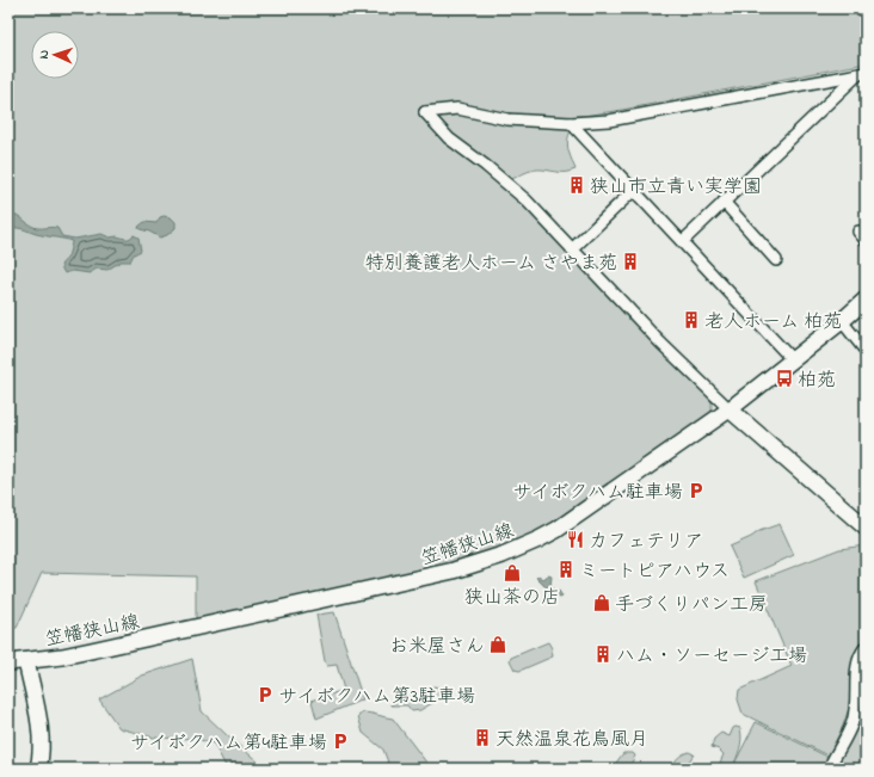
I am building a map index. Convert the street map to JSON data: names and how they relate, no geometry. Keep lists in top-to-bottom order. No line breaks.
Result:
{"streets":{"main road":["笠幡狭山線"]},"places":{"building":["狭山市立青い実学園","特別養護老人ホーム さやま苑","老人ホーム 柏苑","ミートピアハウス","ハム・ソーセージ工場","天然温泉花鳥風月"],"bus stop":["柏苑"],"parking":["サイボクハム駐車場","サイボクハム第3駐車場","サイボクハム第4駐車場"],"restaurant":["カフェテリア"],"shop":["狭山茶の店","手づくりパン工房","お米屋さん"]},"north":"left"}
